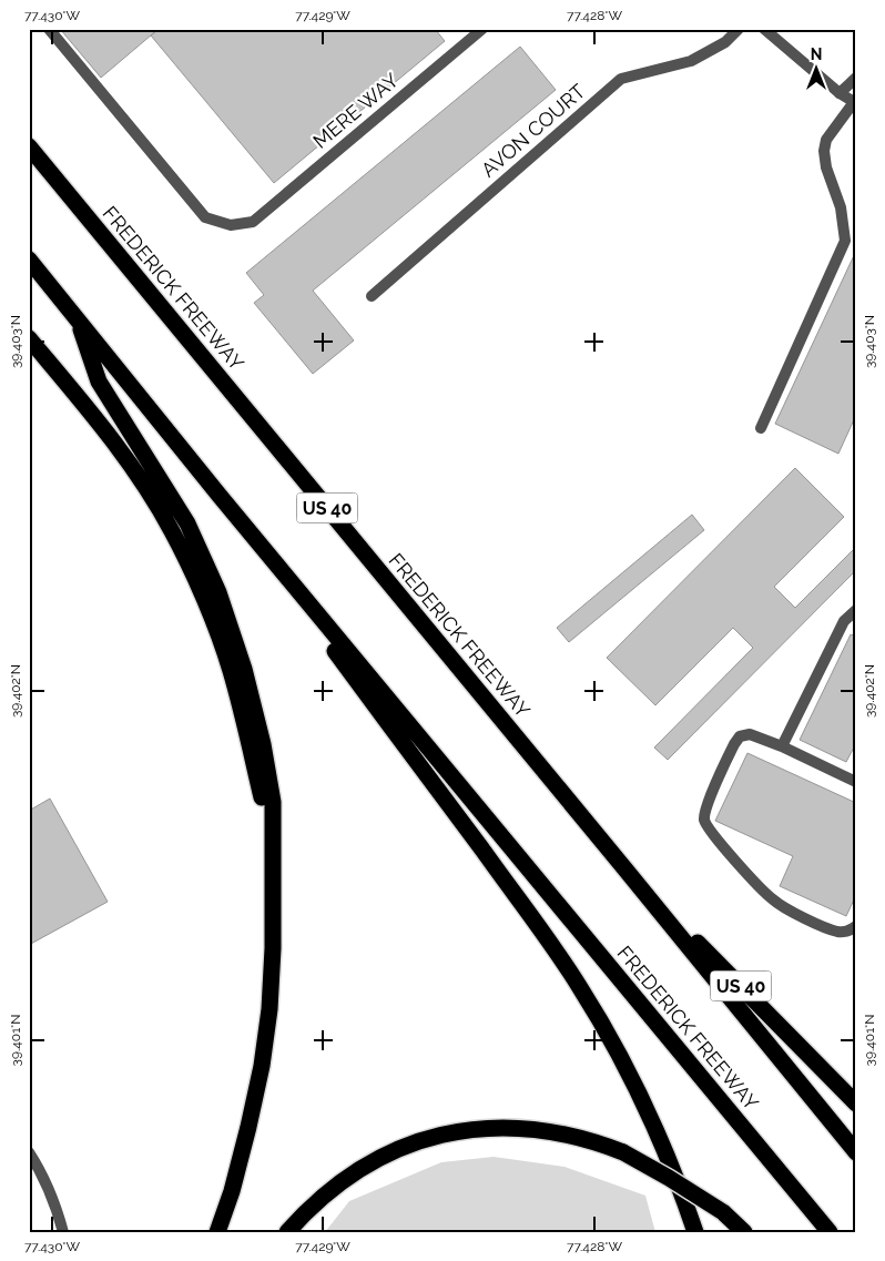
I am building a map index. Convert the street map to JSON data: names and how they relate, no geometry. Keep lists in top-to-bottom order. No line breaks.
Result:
{"streets":{"highway":["FREDERICK FREEWAY","US 40"],"street":["MERE WAY","AVON COURT"]},"crossings":[["FREDERICK FREEWAY","US 40"]],"north":"top","coordinates":["77.430°W","77.429°W","77.428°W","39.403°N","39.402°N","39.401°N"]}
